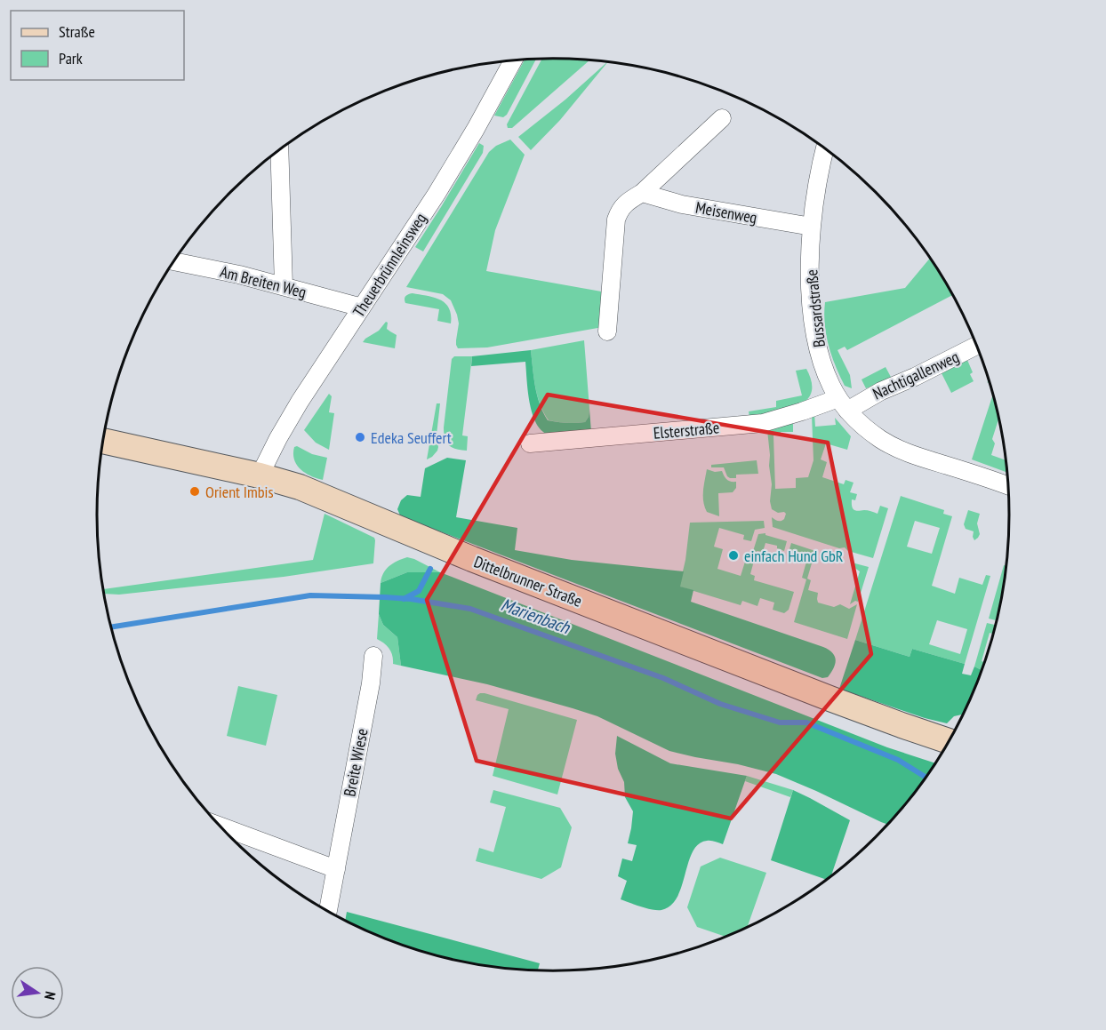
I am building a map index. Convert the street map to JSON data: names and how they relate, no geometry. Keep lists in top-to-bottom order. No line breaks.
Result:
{"streets":{"street":["Meisenweg","Theuerbrünnleinsweg","Am Breiten Weg","Bussardstraße","Nachtigallenweg","Elsterstraße","Dittelbrunner Straße","Breite Wiese"]},"crossings":[["Meisenweg","Bussardstraße"],["Theuerbrünnleinsweg","Am Breiten Weg"],["Theuerbrünnleinsweg","Dittelbrunner Straße"],["Bussardstraße","Nachtigallenweg"],["Bussardstraße","Elsterstraße"],["Nachtigallenweg","Elsterstraße"]],"water":["Marienbach"],"places":["Edeka Seuffert","Orient Imbis","einfach Hund GbR"],"legend":["Straße","Park"],"north":"right"}
